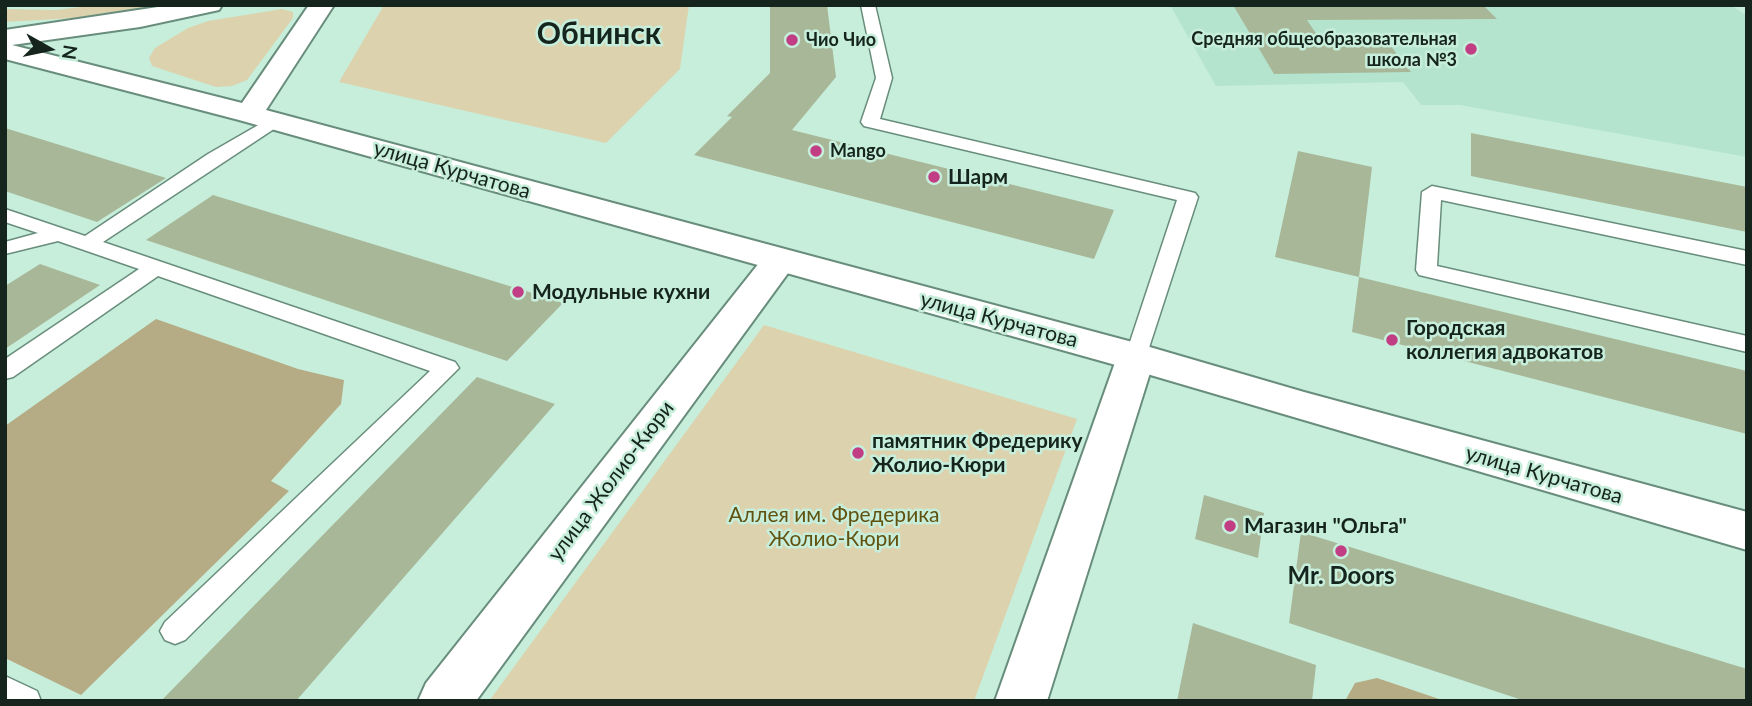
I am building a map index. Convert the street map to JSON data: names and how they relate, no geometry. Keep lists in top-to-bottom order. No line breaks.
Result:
{"streets":{"main road":["улица Курчатова","улица Жолио-Кюри"]},"crossings":[["улица Курчатова","улица Жолио-Кюри"]],"districts":["Обнинск"],"parks":["Аллея им. Фредерика Жолио-Кюри"],"places":["Чио Чио","Средняя общеобразовательная школа №3","Mango","Шарм","Модульные кухни","Городская коллегия адвокатов","памятник Фредерику Жолио-Кюри","Магазин \"Ольга\"","Mr. Doors"],"north":"right"}
